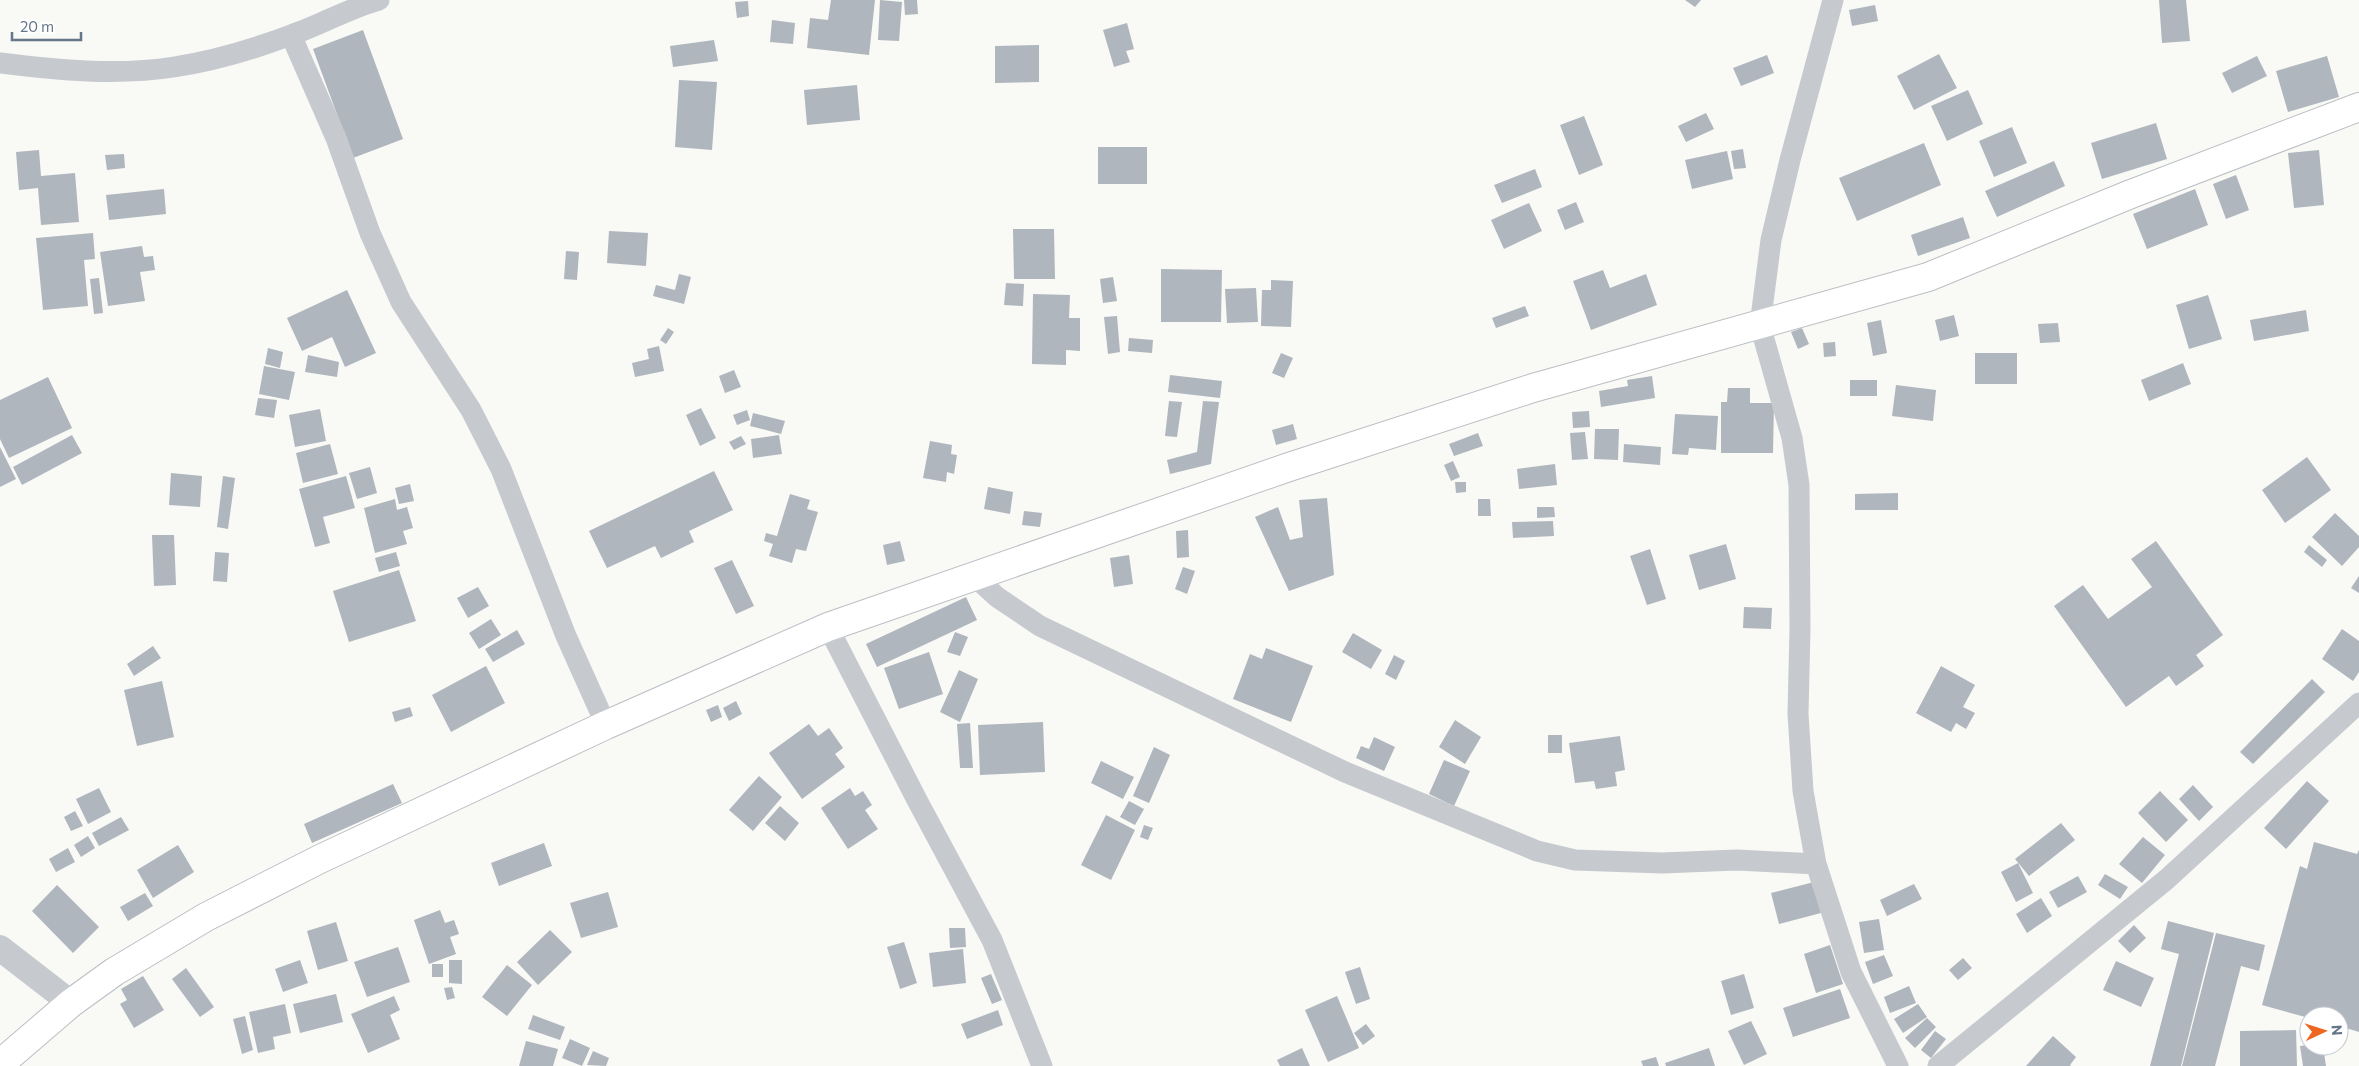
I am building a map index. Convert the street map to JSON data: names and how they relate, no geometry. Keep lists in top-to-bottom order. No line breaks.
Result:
{"scale_bar":"20 m","north":"right"}
